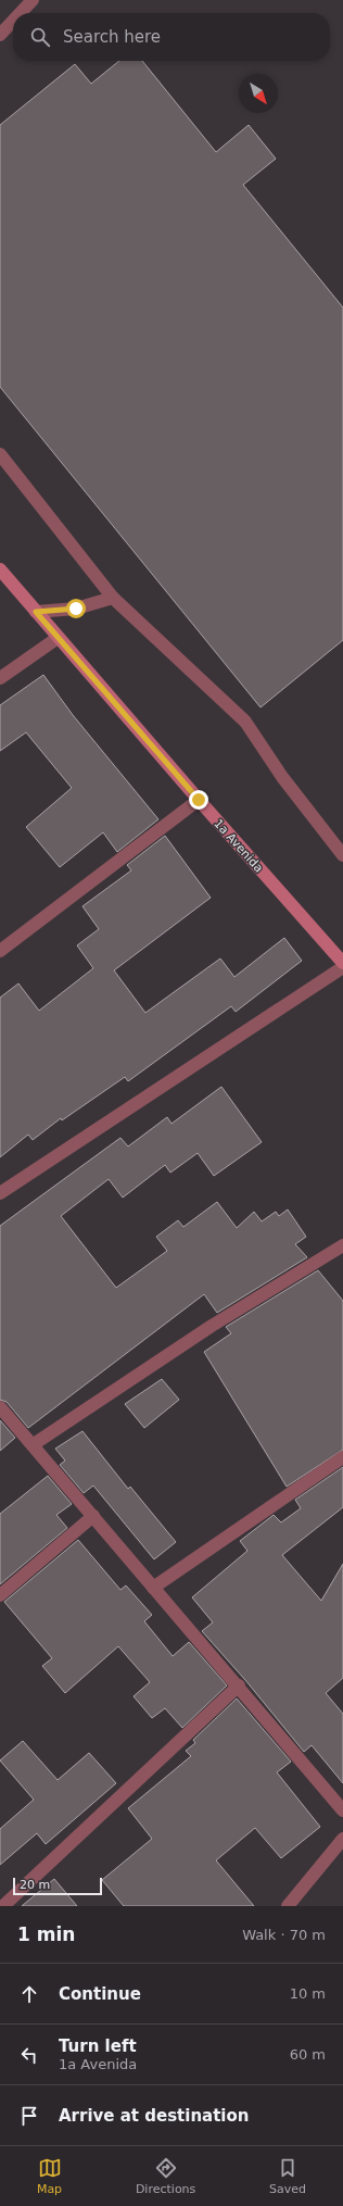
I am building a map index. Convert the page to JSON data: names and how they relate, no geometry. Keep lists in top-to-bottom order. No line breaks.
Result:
{"streets":{"street":["1a Avenida"]},"scale_bar":"20 m","north":"bottom right","page":{"search":"Search here","scale":"20 m","heading":["1 min","Walk · 70 m"],"list":[["Continue","10 m"],["Turn left","1a Avenida","60 m"],"Arrive at destination"],"nav":["Map","Directions","Saved"]}}
